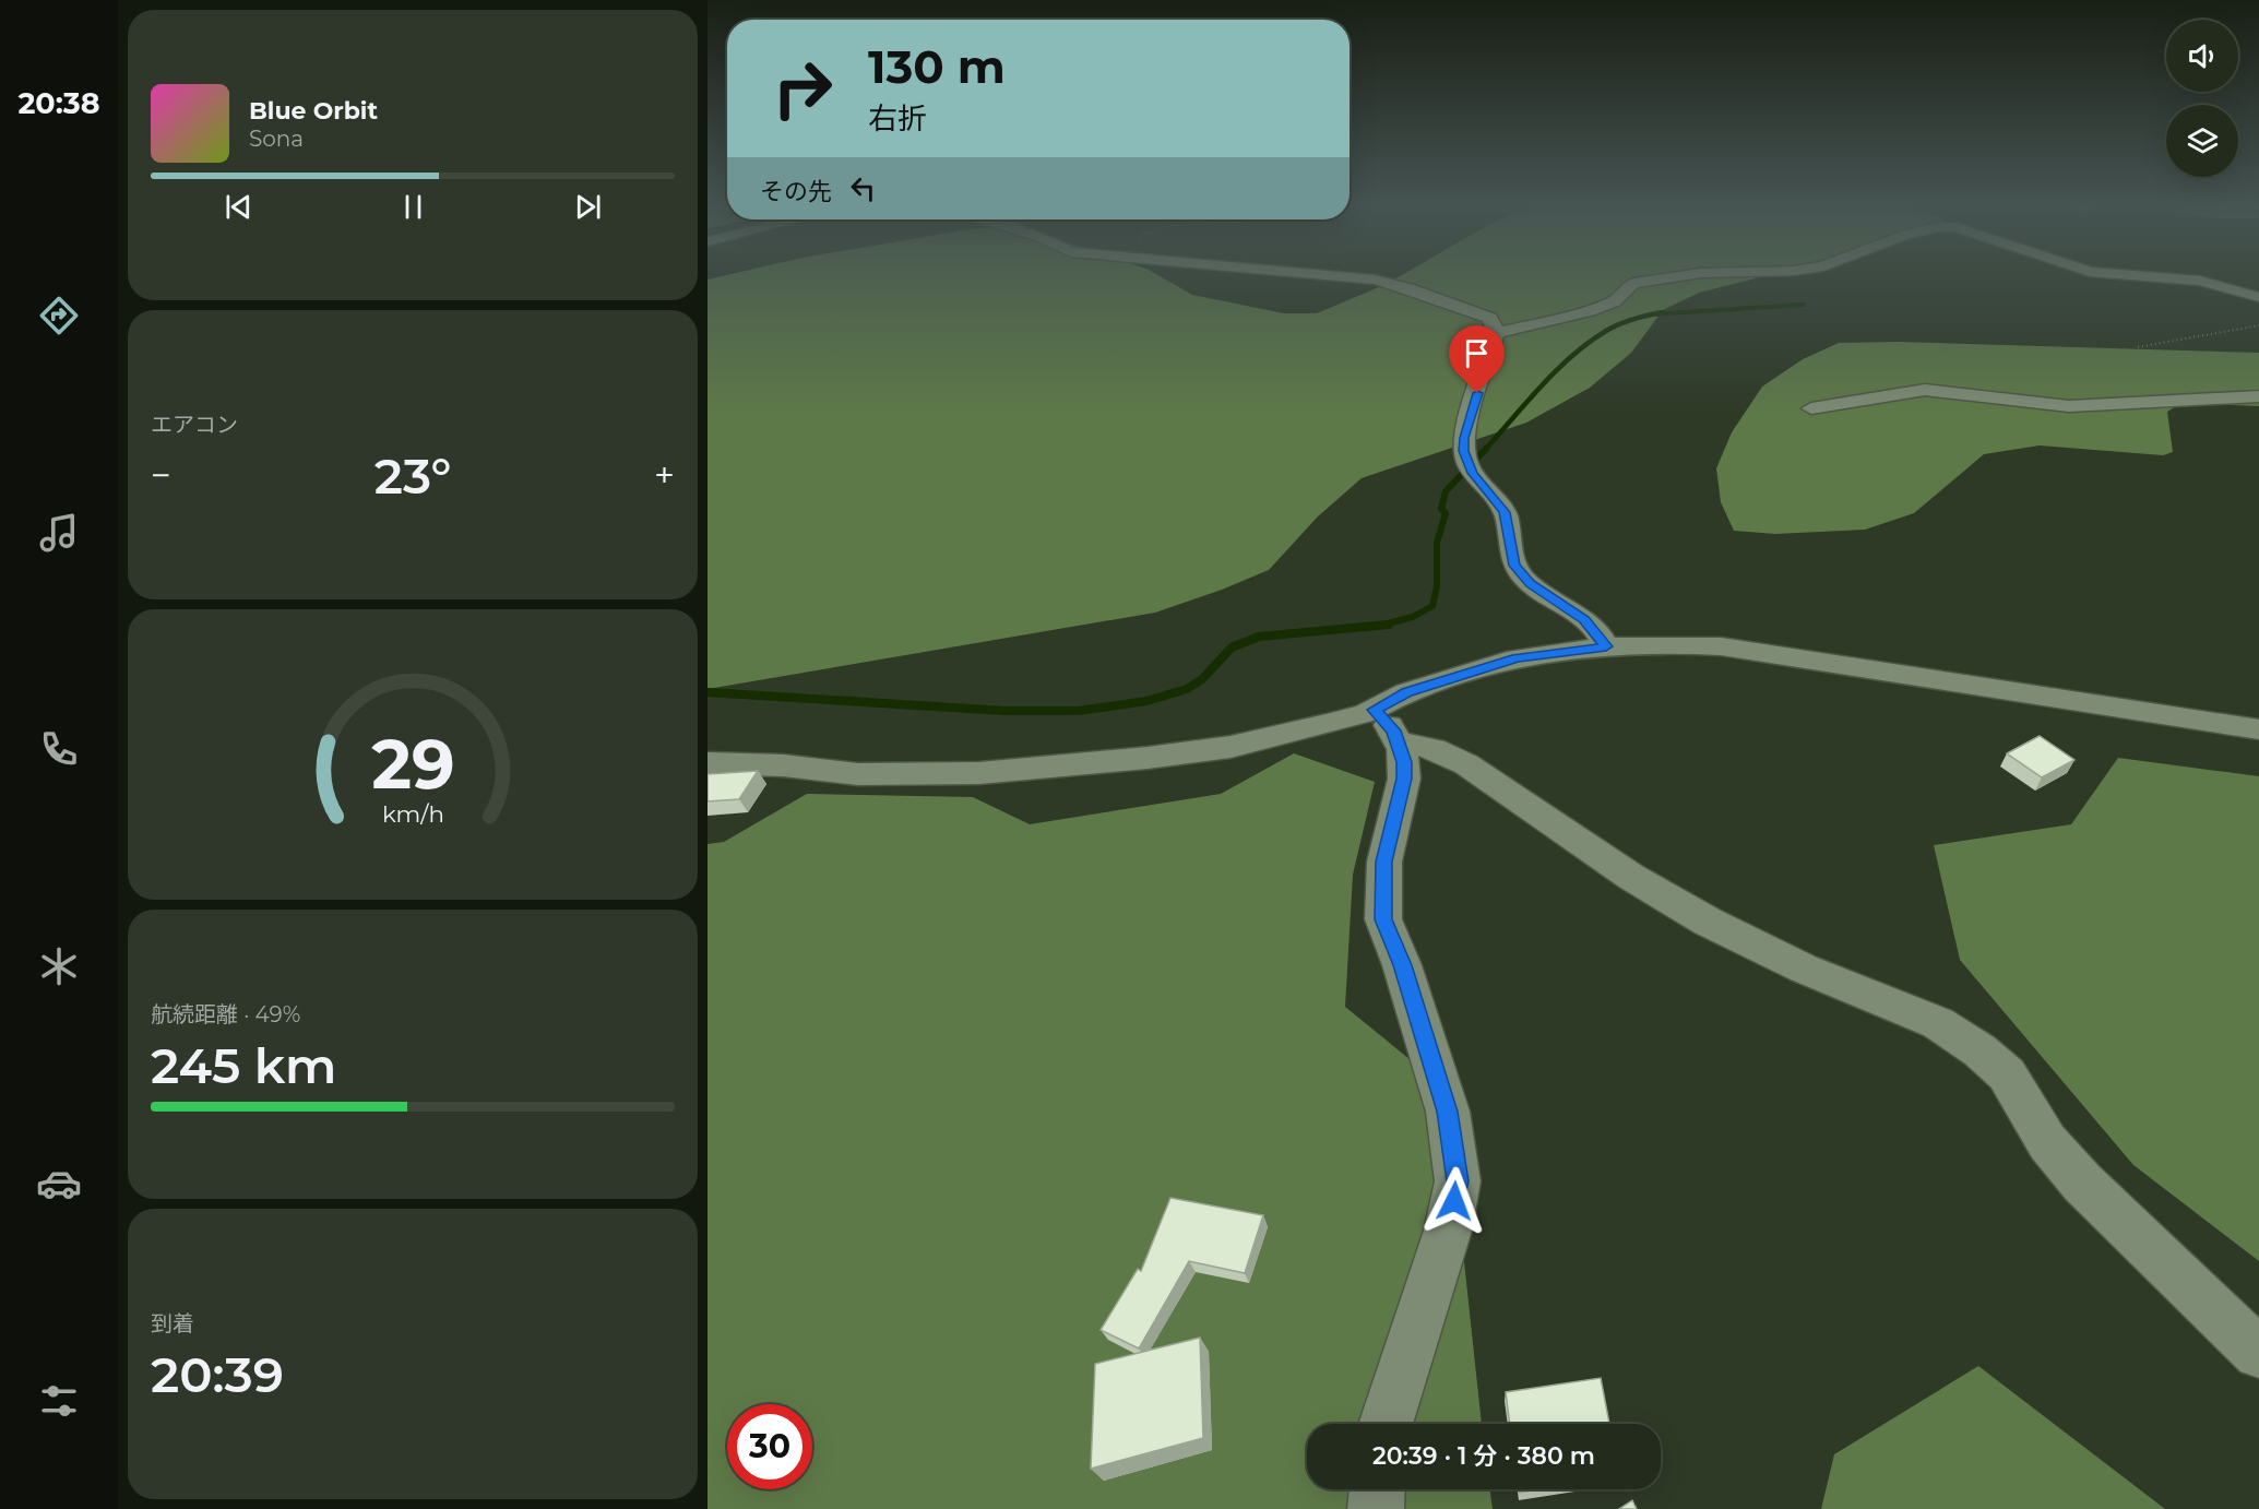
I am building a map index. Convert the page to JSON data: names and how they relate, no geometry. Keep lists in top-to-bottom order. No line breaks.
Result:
{"page":{"tabs":"20:38","turn":["130 m","右折"],"song":["Blue Orbit","Sona"],"then":"その先","tile":["エアコン",["航続距離 · 49%","245 km"],["到着","20:39"]],"heat":["−","23°","+"],"limit":"30","trip":"20:39 · 1 分 · 380 m","gauge":["29","km/h"]}}
